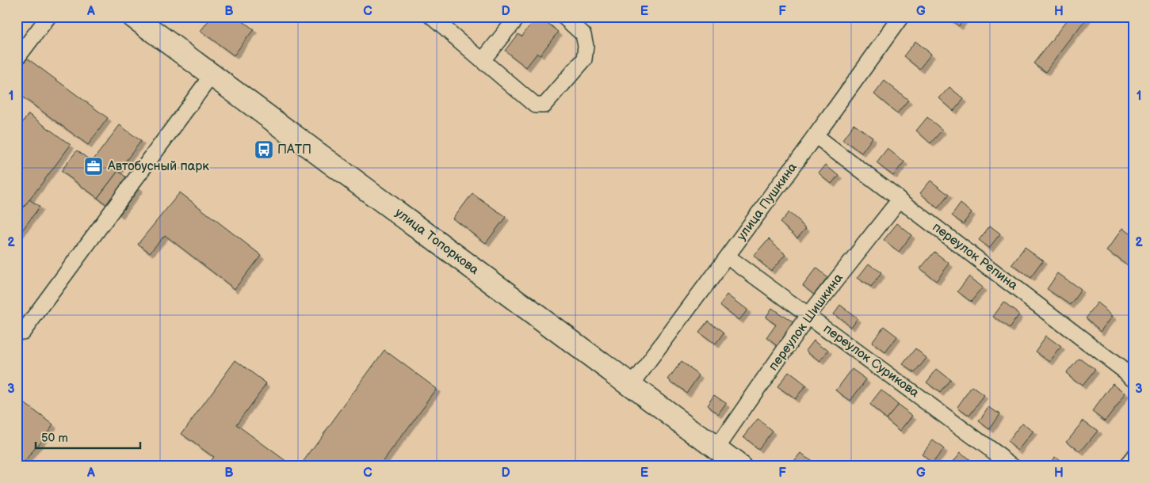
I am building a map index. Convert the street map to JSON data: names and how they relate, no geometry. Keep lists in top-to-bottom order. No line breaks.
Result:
{"streets":{"highway":["улица Топоркова"],"street":["улица Пушкина","переулок Репина","переулок Шишкина","переулок Сурикова"]},"crossings":[["улица Пушкина","улица Топоркова"],["улица Пушкина","переулок Репина"],["улица Пушкина","переулок Сурикова"],["улица Топоркова","переулок Шишкина"],["переулок Репина","переулок Шишкина"],["переулок Шишкина","переулок Сурикова"]],"places":{"bus stop":["ПАТП"],"office":["Автобусный парк"]},"scale_bar":"50 m","grid":{"columns":["A","B","C","D","E","F","G","H"],"rows":["1","2","3"]}}
